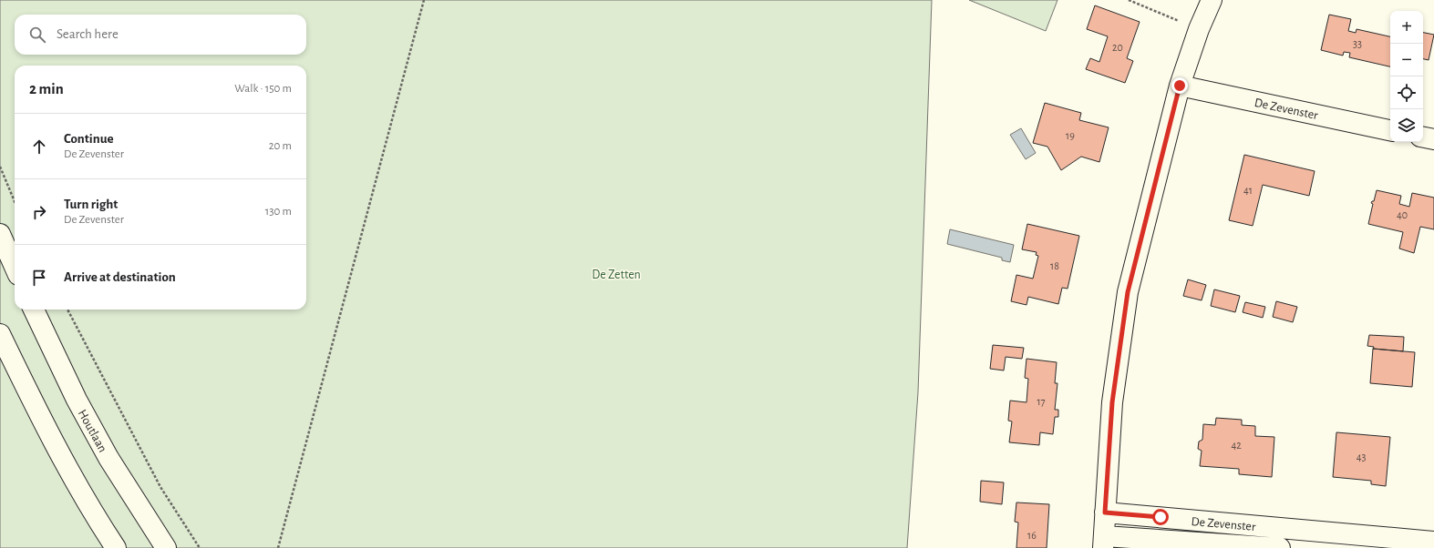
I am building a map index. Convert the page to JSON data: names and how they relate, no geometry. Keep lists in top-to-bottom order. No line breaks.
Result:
{"streets":{"street":["De Zevenster","Houtlaan"]},"parks":["De Zetten"],"house_numbers":["33","20","19","41","40","18","17","42","43","16"],"page":{"map_buttons":["+","−"],"search":"Search here","heading":["2 min","Walk · 150 m"],"list":[["Continue","De Zevenster","20 m"],["Turn right","De Zevenster","130 m"],"Arrive at destination"]}}
